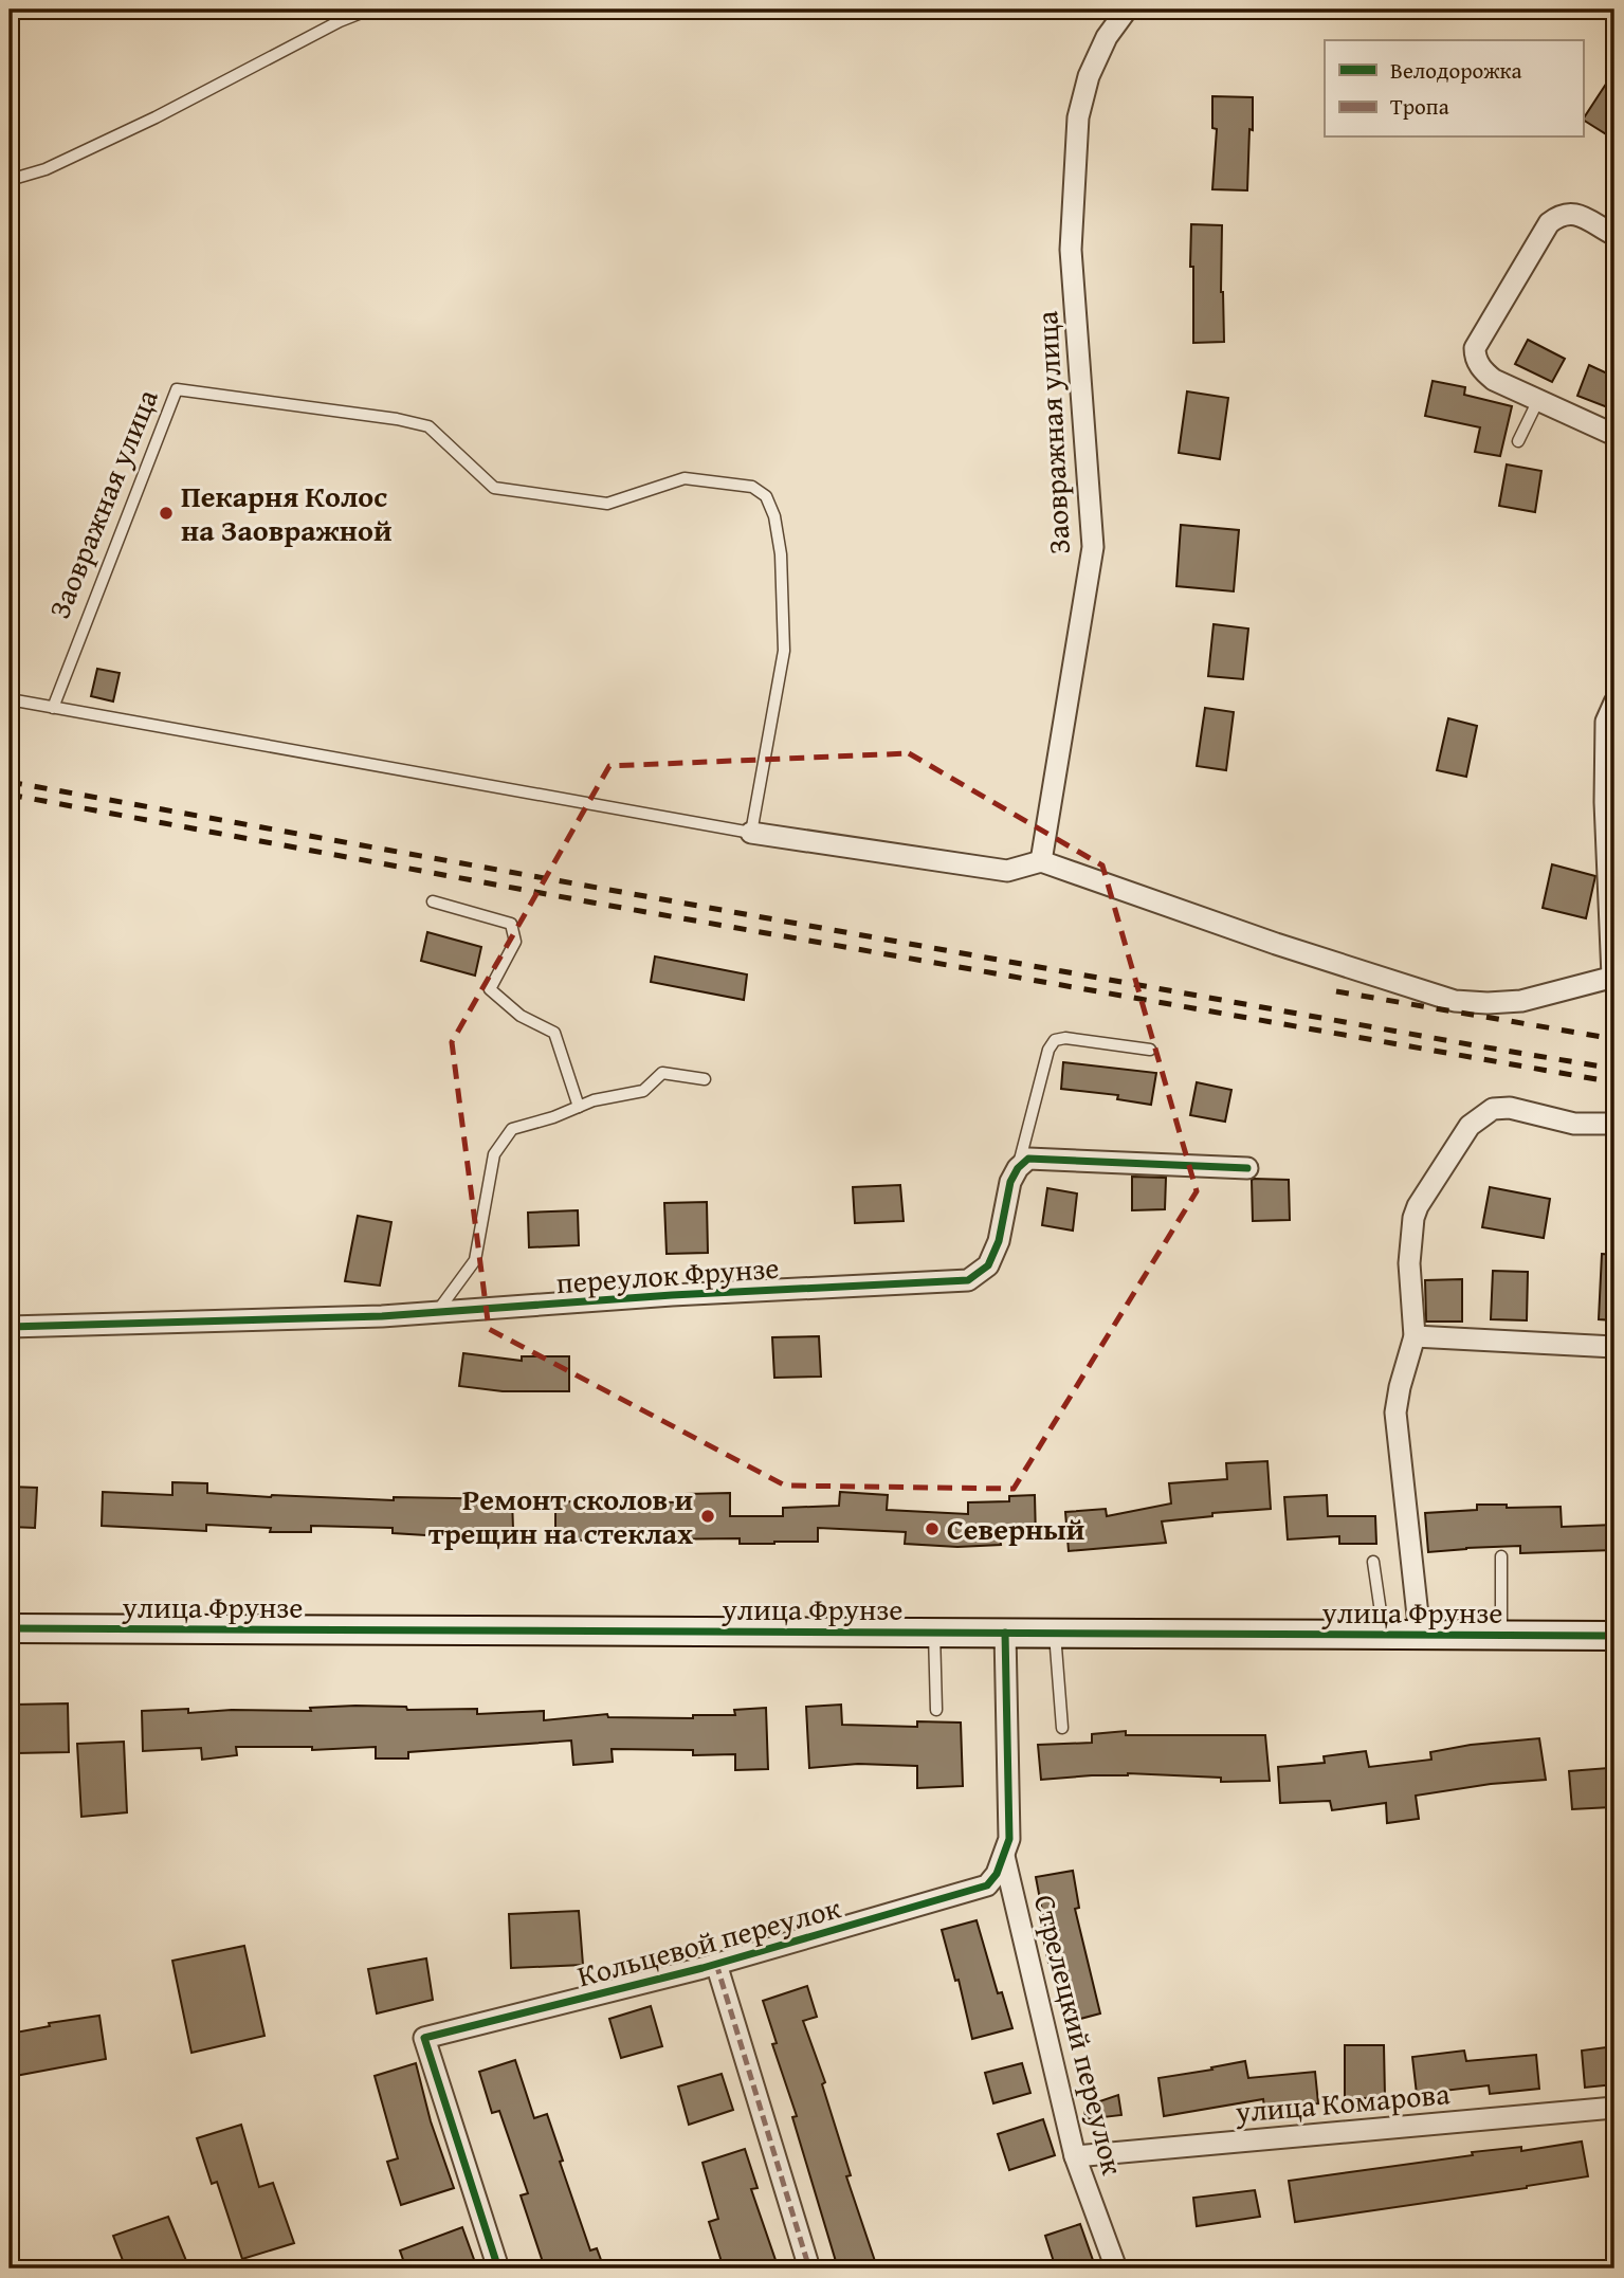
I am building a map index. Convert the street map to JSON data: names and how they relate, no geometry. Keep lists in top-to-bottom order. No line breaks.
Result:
{"streets":{"street":["Заовражная улица","переулок Фрунзе","улица Фрунзе","Кольцевой переулок","Стрелецкий переулок","улица Комарова"]},"crossings":[["улица Фрунзе","Кольцевой переулок"],["Кольцевой переулок","Стрелецкий переулок"],["Стрелецкий переулок","улица Комарова"]],"places":["Пекарня Колос на Заовражной","Ремонт сколов и трещин на стеклах","Северный"],"legend":["Велодорожка","Тропа"]}
